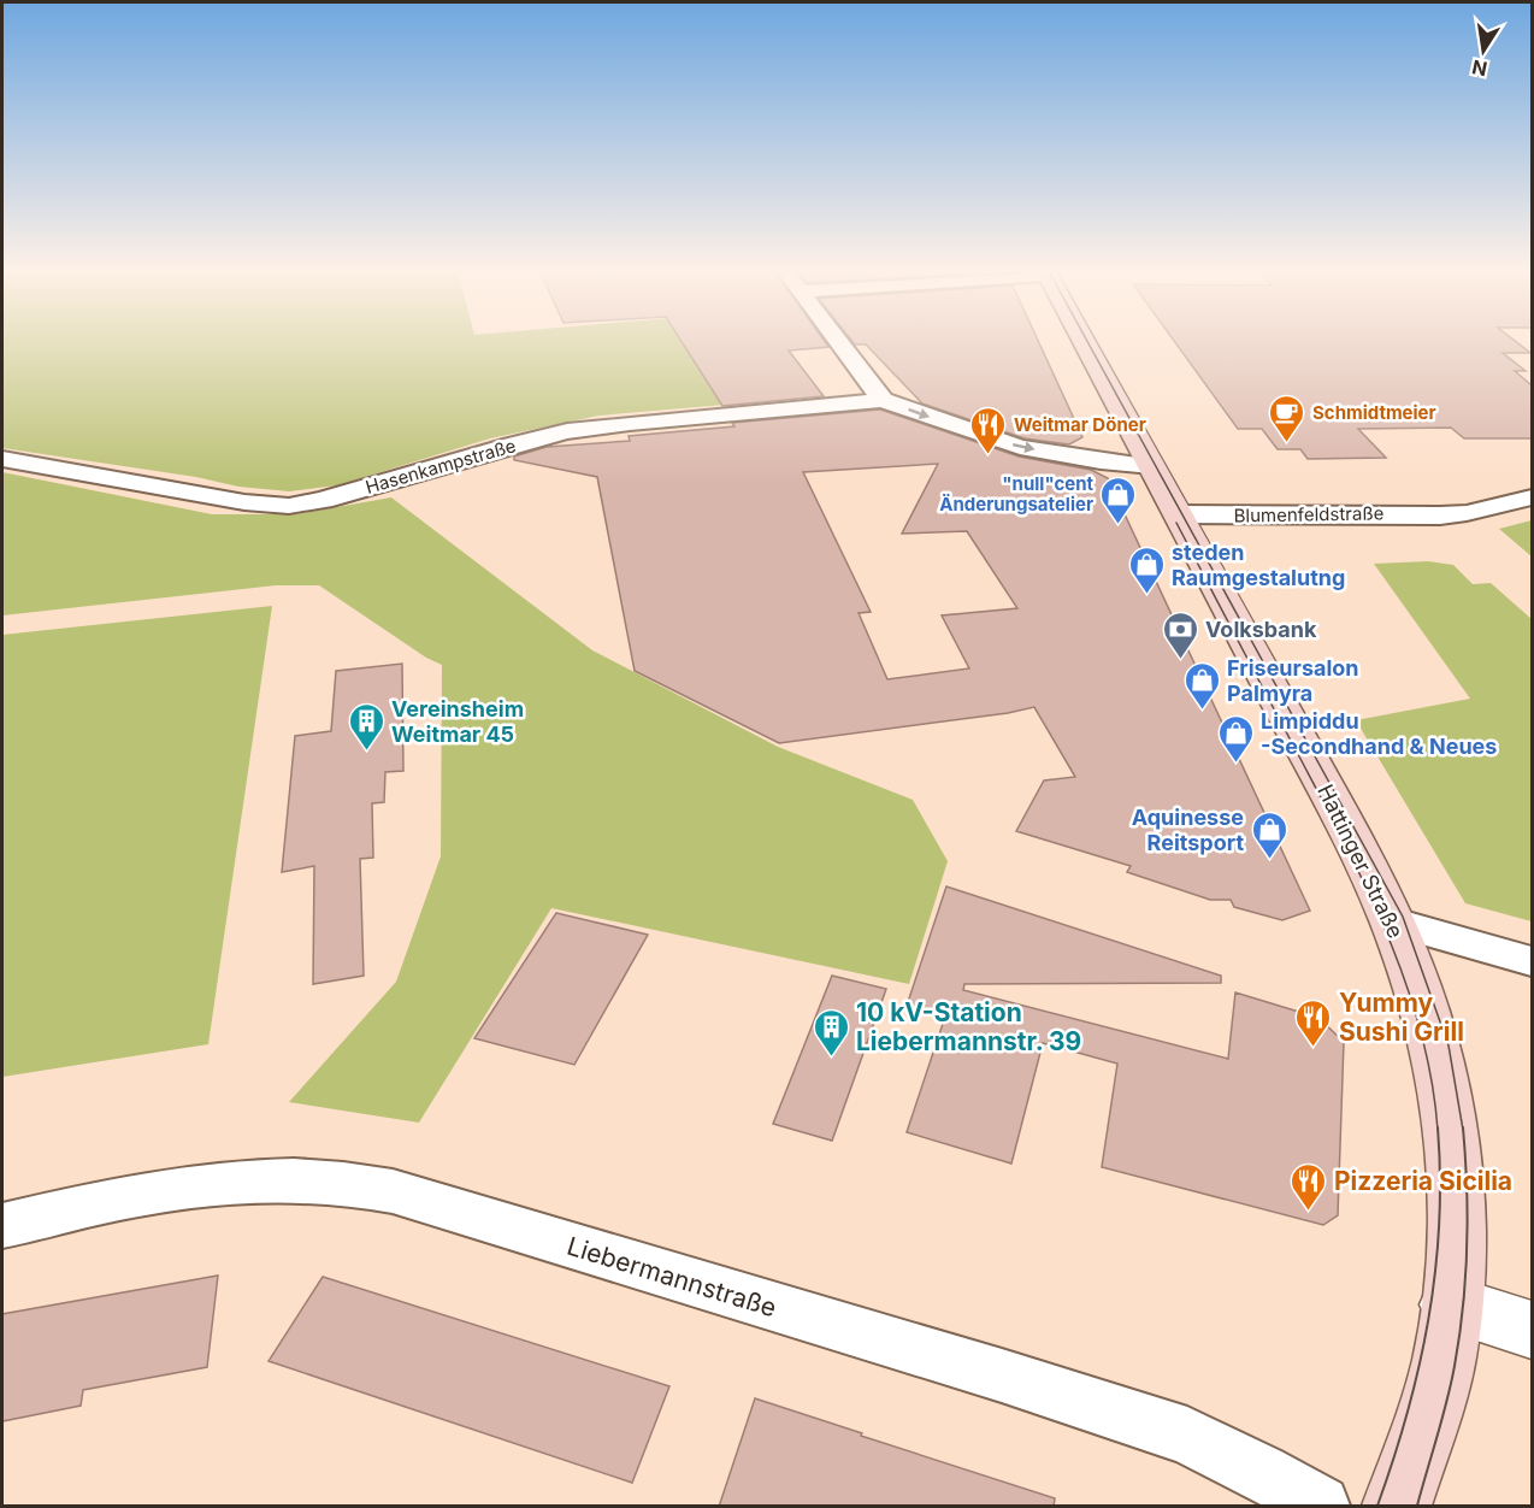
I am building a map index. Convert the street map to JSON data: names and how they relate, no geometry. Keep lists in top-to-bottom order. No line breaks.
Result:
{"streets":{"main road":["Hattinger Straße"],"street":["Hasenkampstraße","Blumenfeldstraße","Liebermannstraße"]},"crossings":[["Blumenfeldstraße","Hattinger Straße"]],"places":{"cafe":["Schmidtmeier"],"restaurant":["Weitmar Döner","Yummy Sushi Grill","Pizzeria Sicilia"],"shop":["\"null\"cent Änderungsatelier","steden Raumgestalutng","Friseursalon Palmyra","Limpiddu -Secondhand & Neues","Aquinesse Reitsport"],"bank":["Volksbank"],"building":["Vereinsheim Weitmar 45","10 kV-Station Liebermannstr. 39"]},"north":"bottom"}
